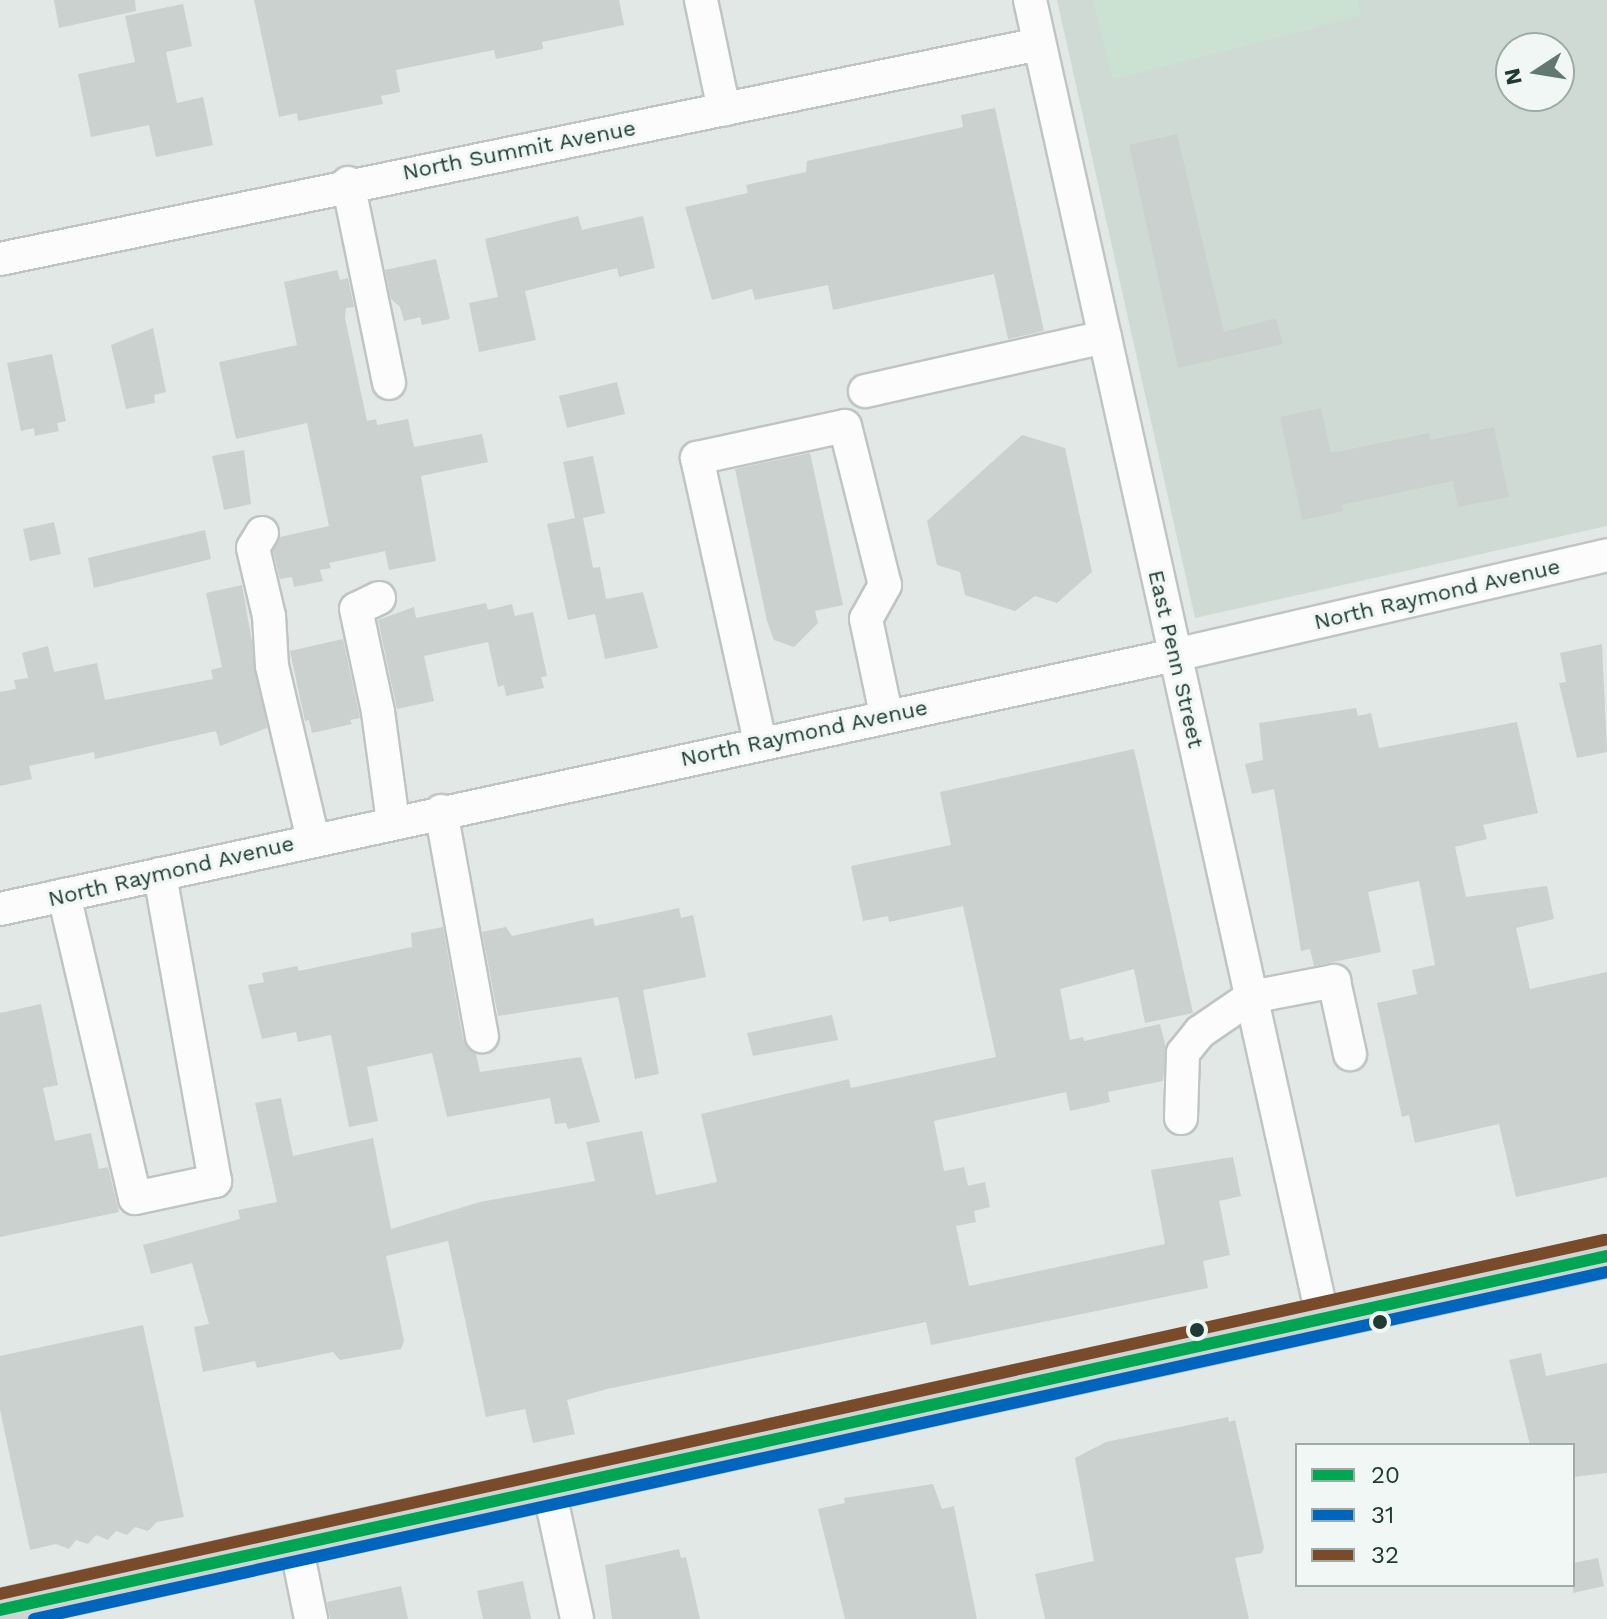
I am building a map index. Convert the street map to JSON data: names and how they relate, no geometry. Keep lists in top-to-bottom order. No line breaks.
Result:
{"streets":{"street":["North Summit Avenue","North Raymond Avenue","East Penn Street"]},"crossings":[["North Summit Avenue","East Penn Street"],["North Raymond Avenue","East Penn Street"]],"lines":["transit line 32","transit line 20","transit line 31"],"legend":["20","31","32"],"north":"left"}
